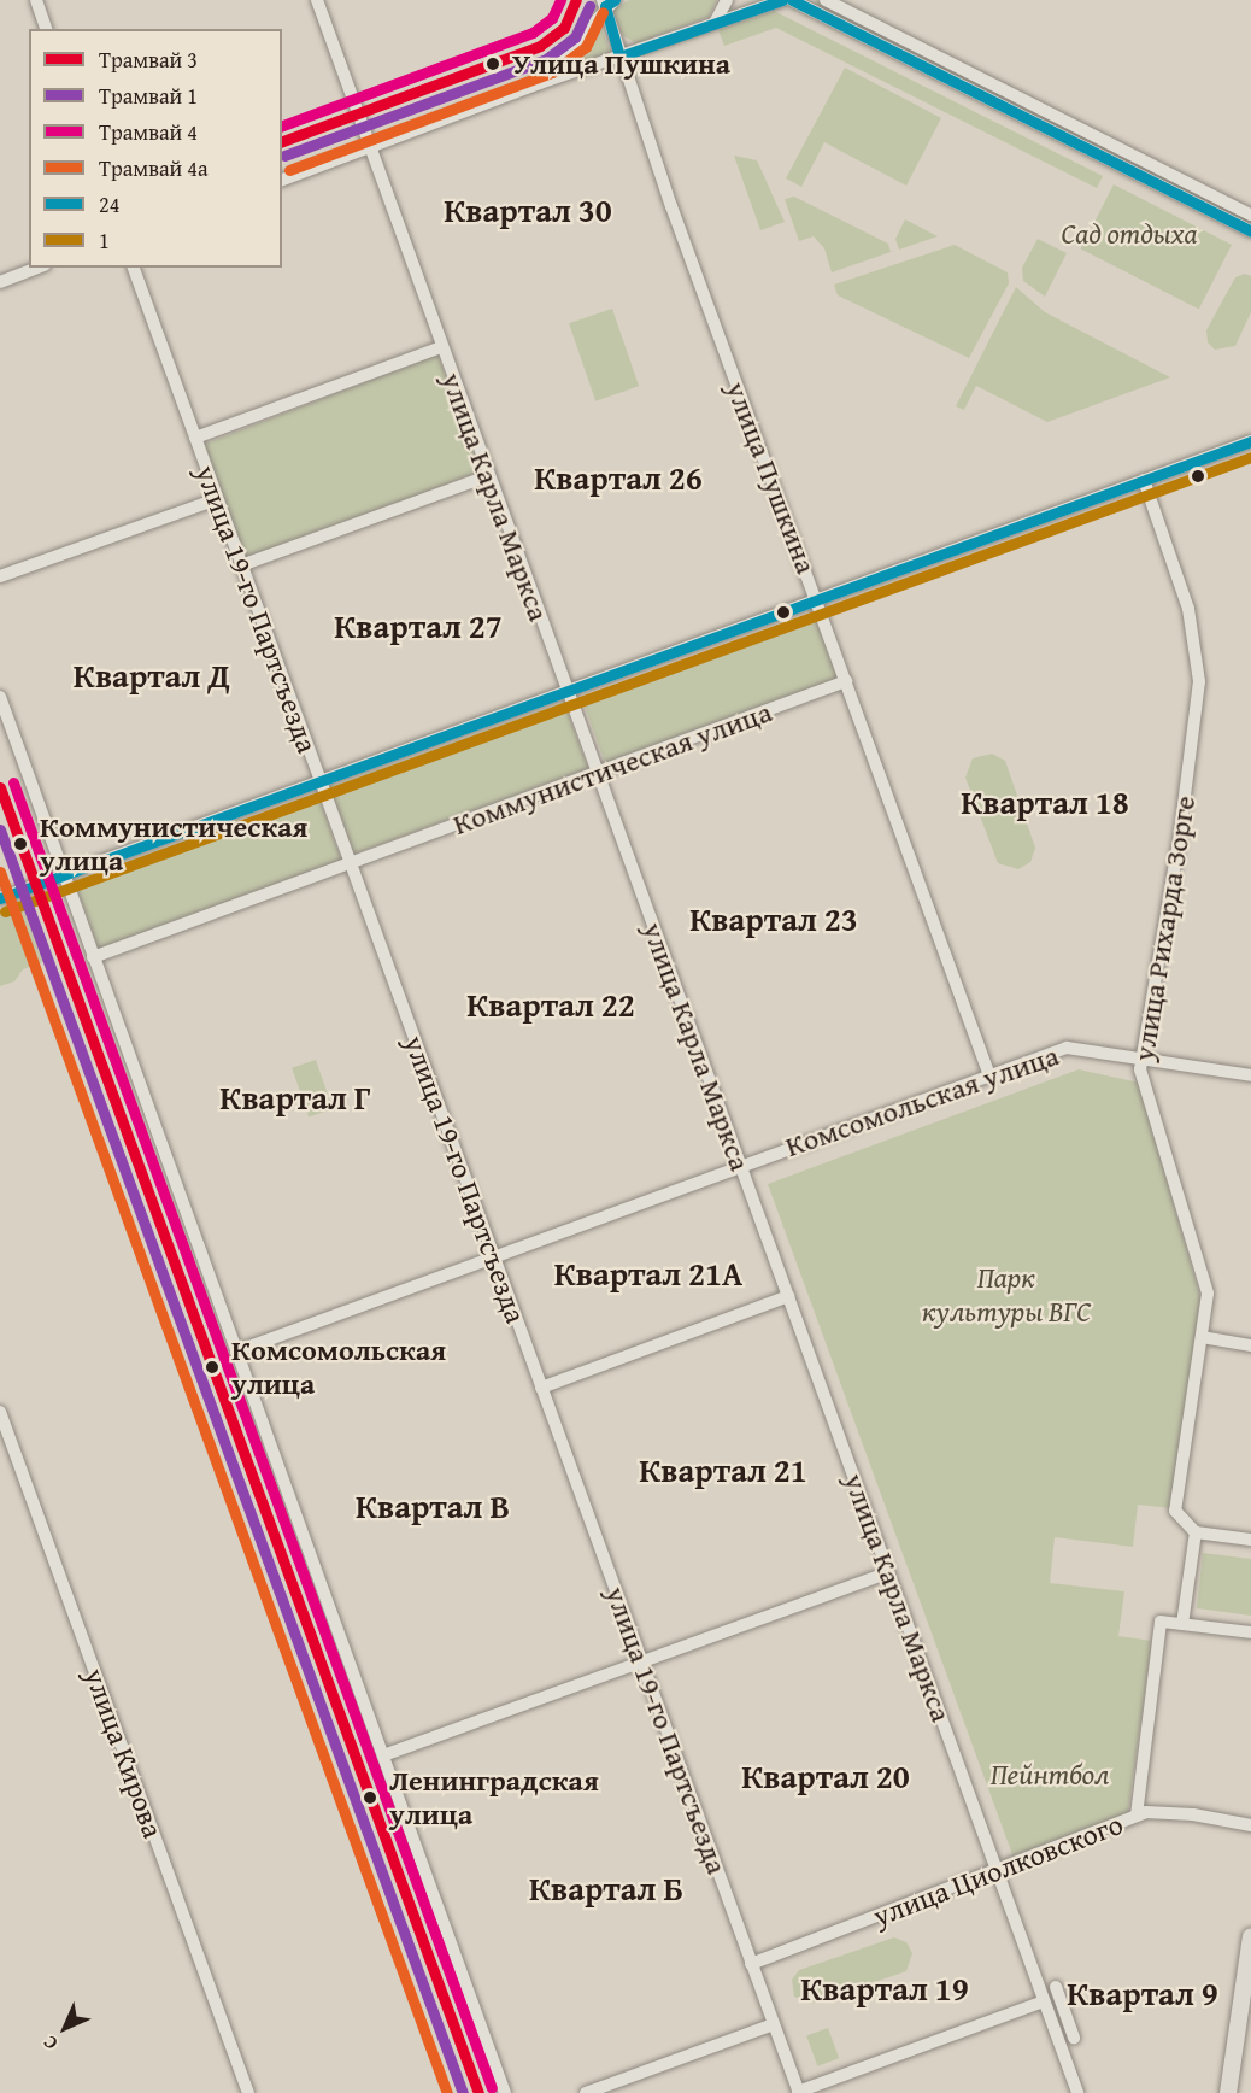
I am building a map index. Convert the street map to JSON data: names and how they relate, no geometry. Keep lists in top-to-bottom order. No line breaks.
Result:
{"streets":{"street":["улица Пушкина","улица Карла Маркса","улица 19-го Партсъезда","Коммунистическая улица","улица Рихарда Зорге","Комсомольская улица","улица Кирова","улица Циолковского"]},"crossings":[["улица Пушкина","Коммунистическая улица"],["улица Пушкина","Комсомольская улица"],["улица Карла Маркса","Коммунистическая улица"],["улица Карла Маркса","Комсомольская улица"],["улица Карла Маркса","улица Циолковского"],["улица 19-го Партсъезда","Коммунистическая улица"],["улица 19-го Партсъезда","Комсомольская улица"],["улица 19-го Партсъезда","улица Циолковского"],["улица Рихарда Зорге","Комсомольская улица"]],"districts":["Квартал 30","Квартал 26","Квартал 27","Квартал Д","Квартал 18","Квартал 23","Квартал 22","Квартал Г","Квартал 21А","Квартал 21","Квартал В","Квартал 20","Квартал Б","Квартал 19","Квартал 9"],"parks":["Сад отдыха","Парк культуры ВГС","Пейнтбол"],"places":["Улица Пушкина","Коммунистическая улица","Комсомольская улица","Ленинградская улица"],"lines":["tram line 3","tram line 4","transit line 24","tram line 1","tram line 4а","transit line 1"],"legend":["Трамвай 3","Трамвай 1","Трамвай 4","Трамвай 4а","24","1"],"north":"bottom left"}
